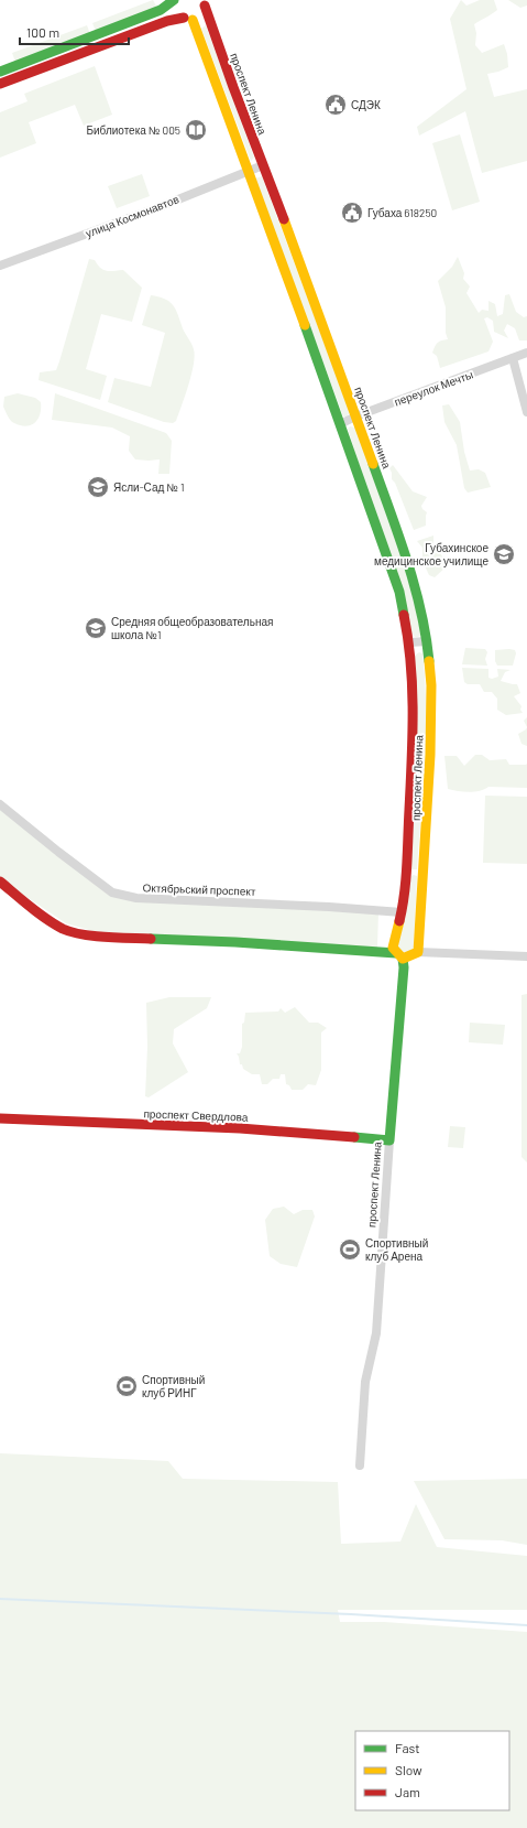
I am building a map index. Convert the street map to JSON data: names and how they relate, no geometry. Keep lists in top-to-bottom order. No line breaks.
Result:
{"streets":{"main road":["проспект Ленина","проспект Свердлова"],"street":["улица Космонавтов","переулок Мечты","Октябрьский проспект"]},"crossings":[["проспект Ленина","улица Космонавтов"],["проспект Ленина","переулок Мечты"],["проспект Ленина","Октябрьский проспект"],["проспект Ленина","проспект Свердлова"]],"places":{"public building":["СДЭК","Губаха 618250"],"library":["Библиотека № 005"],"school or university":["Ясли-Сад № 1","Губахинское медицинское училище","Средняя общеобразовательная школа №1"],"sports":["Спортивный клуб Арена","Спортивный клуб РИНГ"]},"legend":["Fast","Slow","Jam"],"scale_bar":"100 m"}
